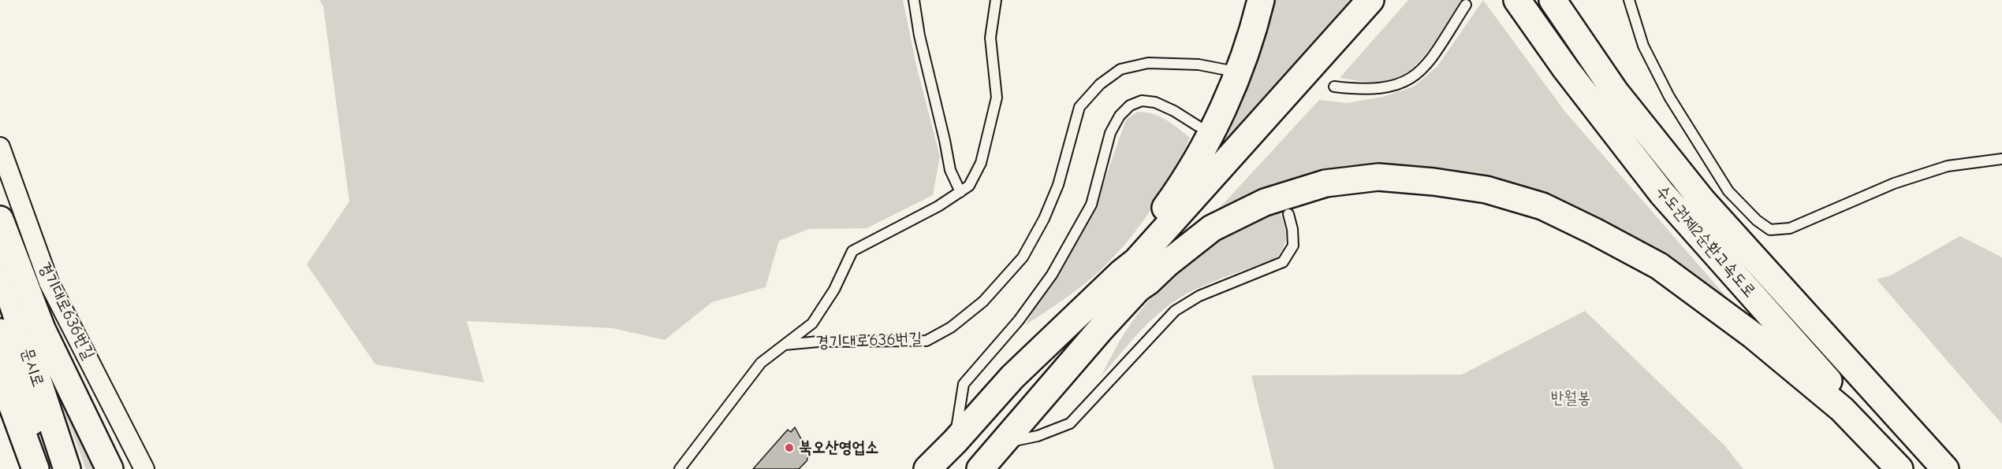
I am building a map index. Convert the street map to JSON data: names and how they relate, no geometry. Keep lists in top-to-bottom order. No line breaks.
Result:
{"streets":{"main road":["수도권제2순환고속도로","문시로"],"street":["경기대로636번길"]},"parks":["반월봉"],"places":["북오산영업소"]}
